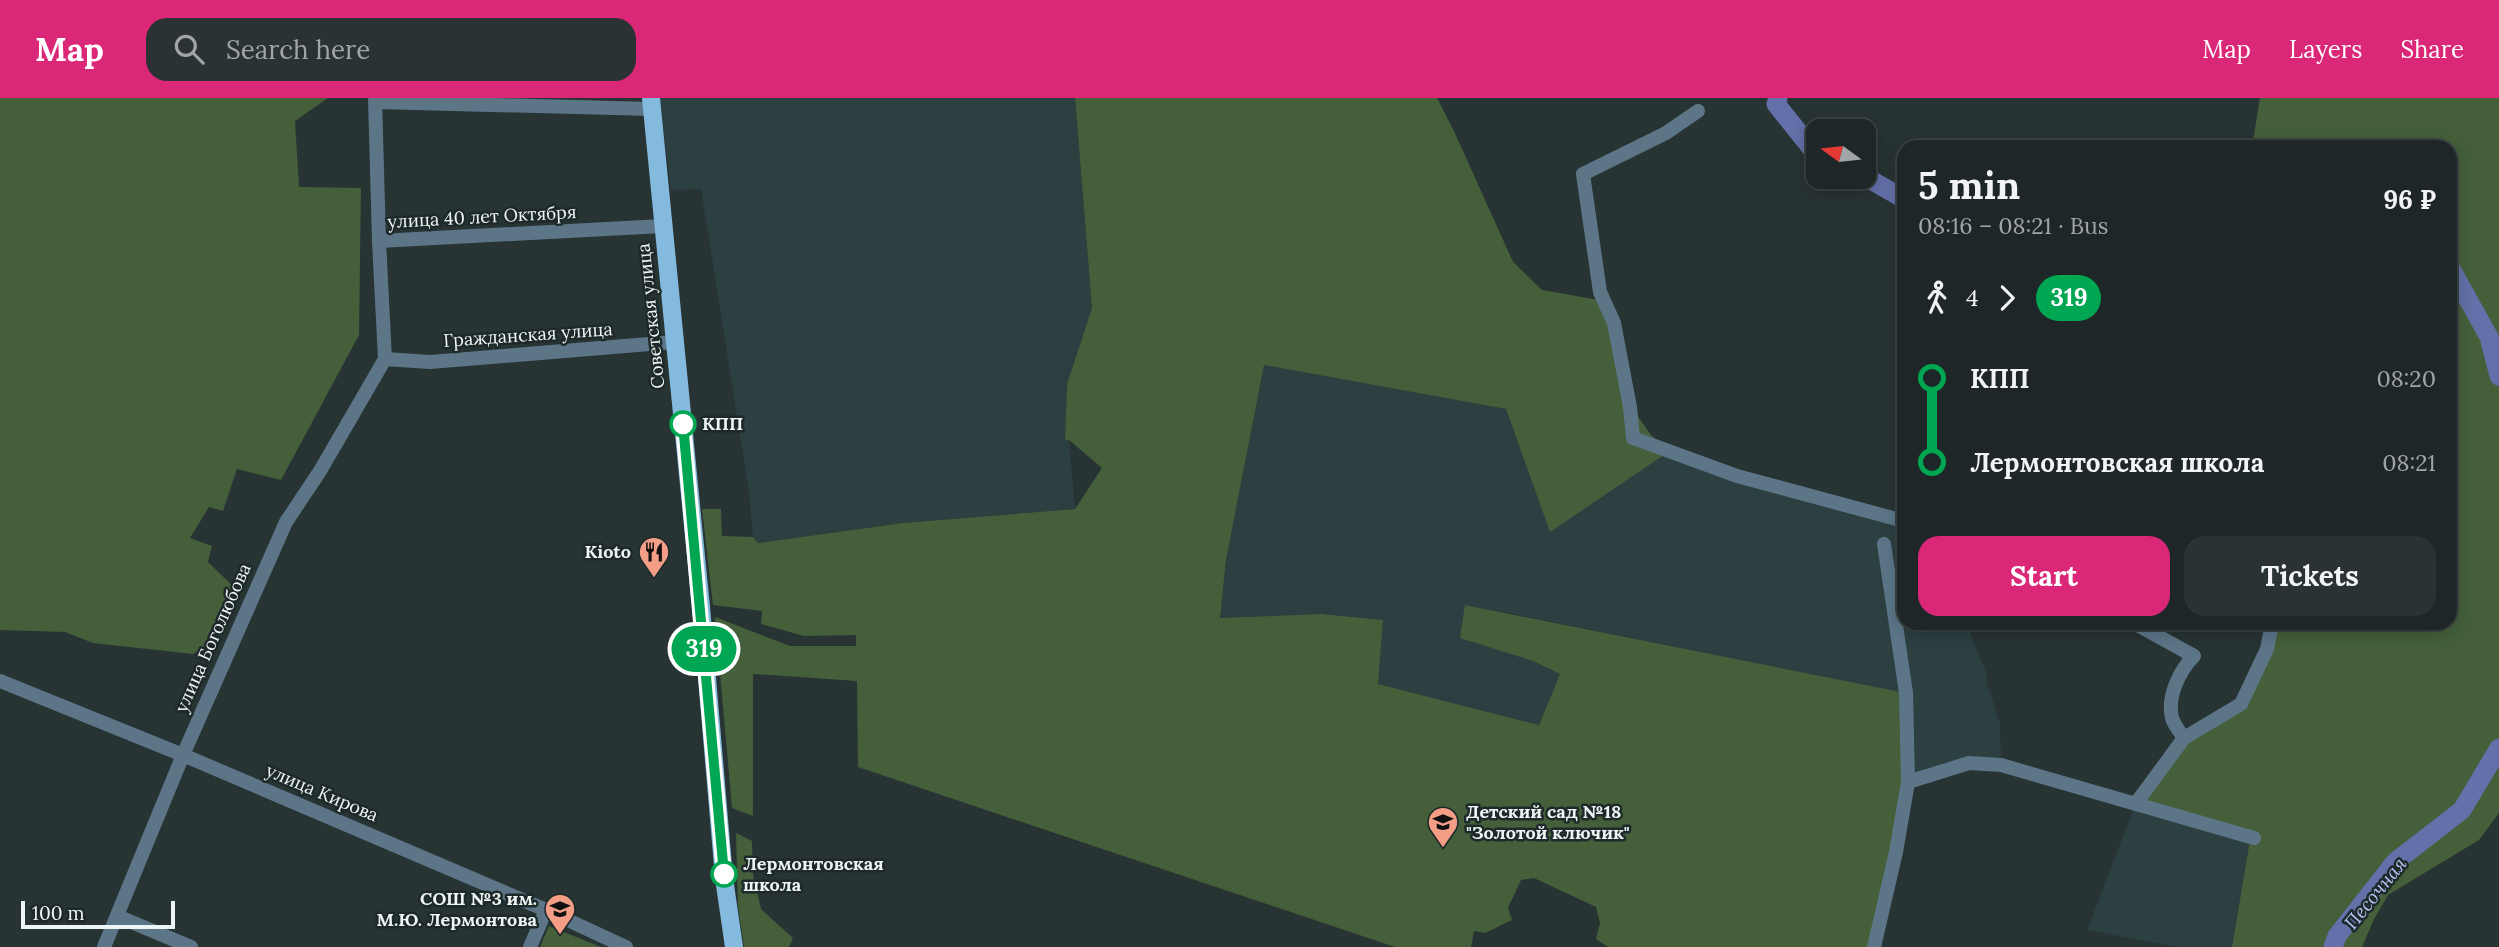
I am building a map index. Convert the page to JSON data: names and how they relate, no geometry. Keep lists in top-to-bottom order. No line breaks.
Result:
{"streets":{"main road":["Советская улица"],"street":["улица 40 лет Октября","Гражданская улица","улица Боголюбова","улица Кирова"]},"crossings":[["улица 40 лет Октября","Советская улица"],["улица 40 лет Октября","Гражданская улица"],["улица 40 лет Октября","улица Боголюбова"],["Советская улица","Гражданская улица"],["Гражданская улица","улица Боголюбова"],["улица Боголюбова","улица Кирова"]],"water":["Песочная"],"places":{"other":["КПП","Лермонтовская школа"],"restaurant":["Kioto"],"school or university":["Детский сад №18 \"Золотой ключик\"","СОШ №3 им. М.Ю. Лермонтова"]},"lines":["bus line 319"],"scale_bar":"100 m","north":"left","page":{"header":"Map","search":"Search here","nav":["Map","Layers","Share"],"on_map":"319","heading":["5 min","08:16 – 08:21 · Bus","96 ₽"],"legs":["4","319"],"list":[{"name":"КПП","value":"08:20"},{"name":"Лермонтовская школа","value":"08:21"}],"buttons":["Start","Tickets"],"scale":"100 m"}}
